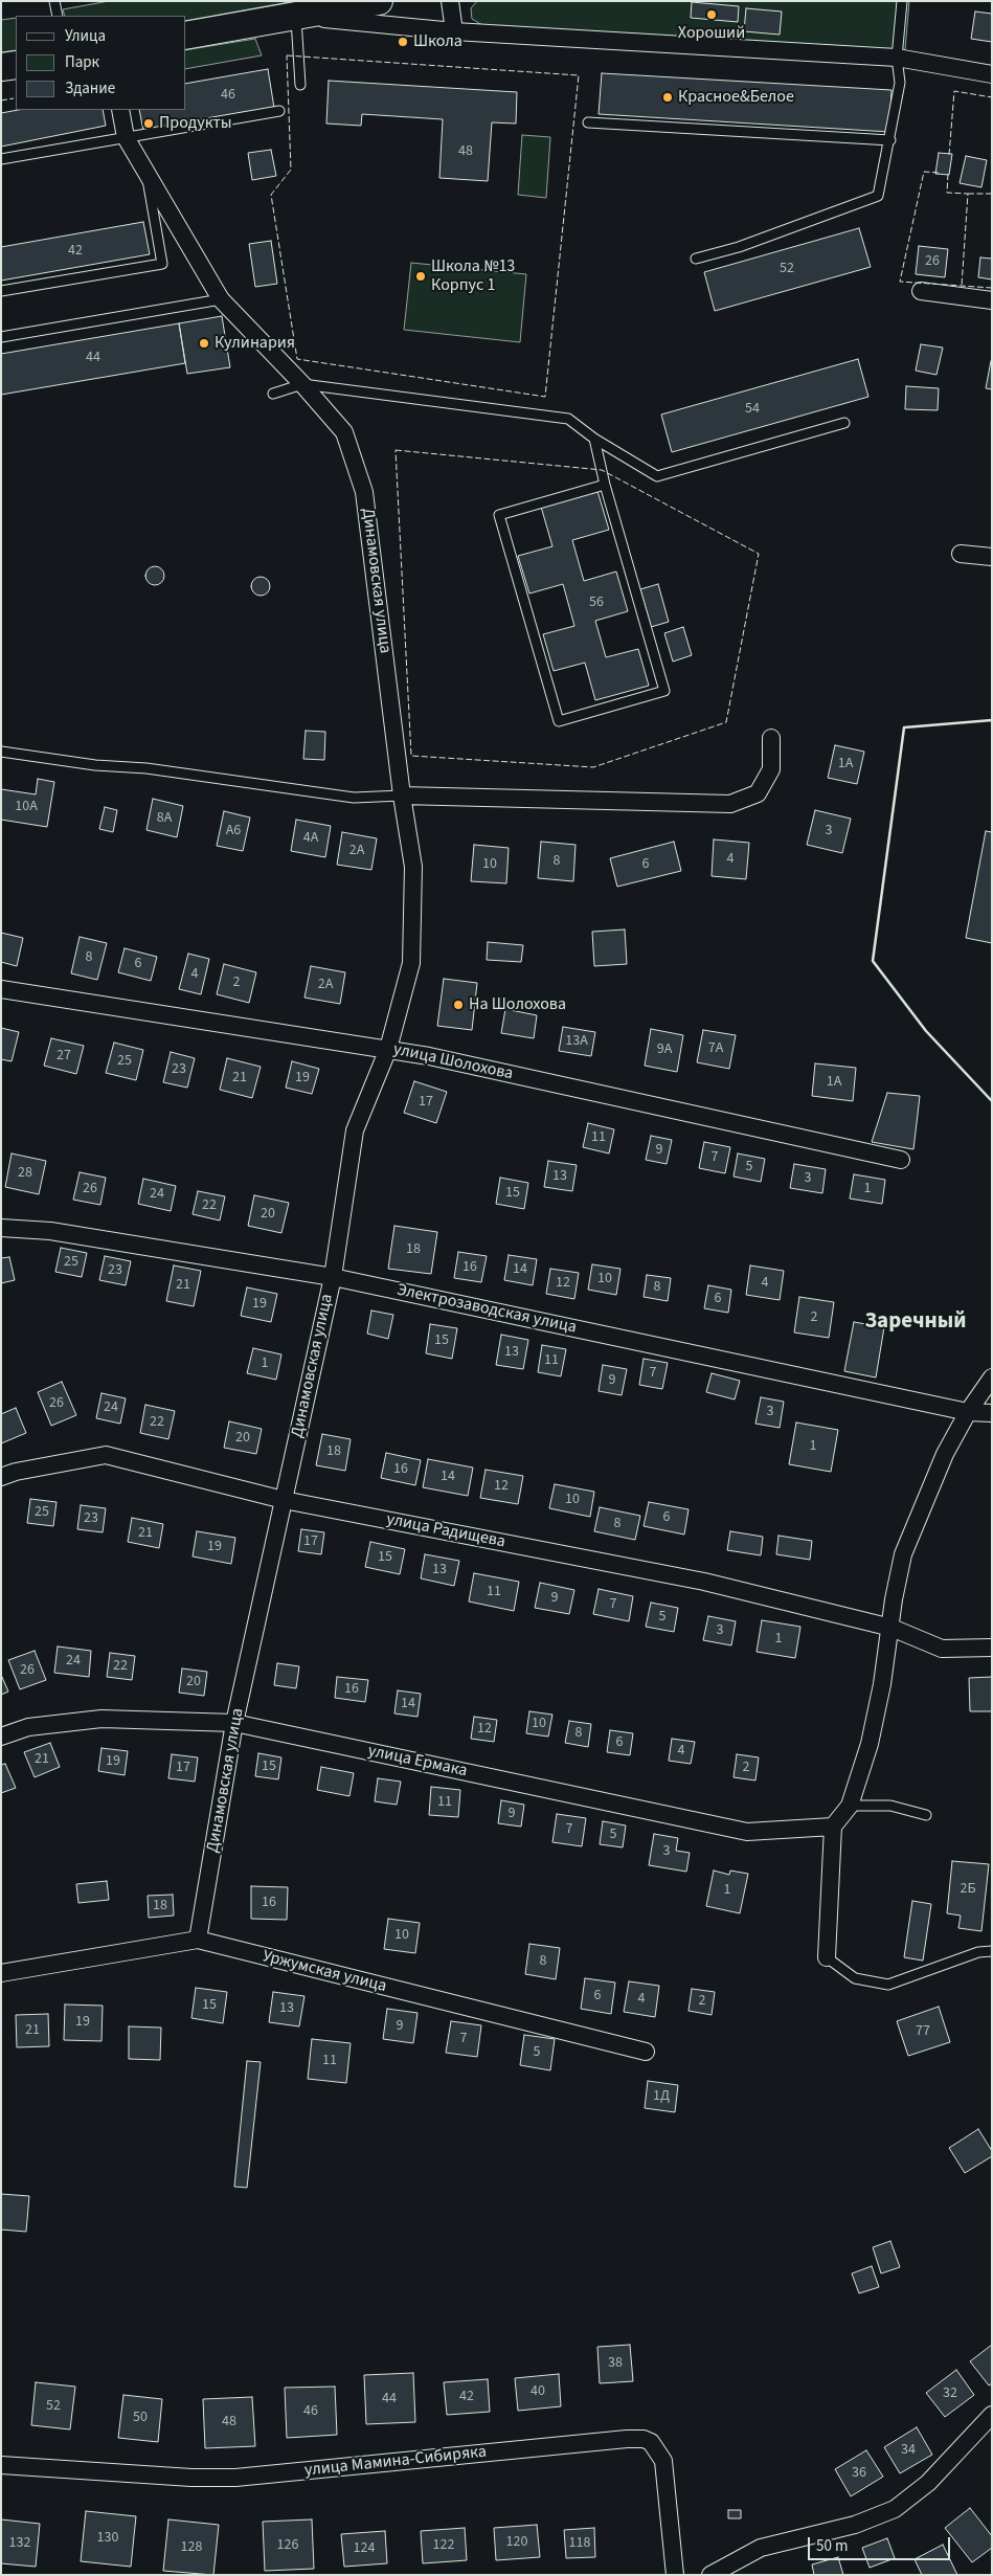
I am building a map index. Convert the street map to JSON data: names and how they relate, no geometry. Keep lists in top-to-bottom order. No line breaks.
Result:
{"streets":{"street":["Динамовская улица","улица Шолохова","Электрозаводская улица","улица Радищева","улица Ермака","Уржумская улица","улица Мамина-Сибиряка"]},"crossings":[["Динамовская улица","улица Шолохова"],["Динамовская улица","Электрозаводская улица"],["Динамовская улица","улица Радищева"],["Динамовская улица","улица Ермака"],["Динамовская улица","Уржумская улица"]],"districts":["Заречный"],"places":["Хороший","Школа","Красное&Белое","Продукты","Школа №13 Корпус 1","Кулинария","На Шолохова"],"house_numbers":["46","48","42","26","52","44","54","56","1А","10А","8А","А6","3","4А","2А","4","8","10","6","8","6","4","2","2А","13А","7А","9А","27","25","23","21","19","1А","17","11","9","7","5","28","13","3","26","1","15","24","22","20","18","25","16","14","23","10","12","4","21","8","6","19","2","15","13","11","1","7","9","26","24","3","22","20","1","18","16","14","12","10","25","6","23","8","21","17","19","15","13","11","9","7","5","3","1","24","22","26","20","16","14","10","12","8","6","4","21","19","15","17","2","11","9","7","5","3","2Б","1","16","18","10","8","6","4","2","15","13","19","9","21","77","7","5","11","1Д","38","40","32","42","44","52","46","50","48","34","36","130","120","132","118","126","122","128","124"],"legend":["Улица","Парк","Здание"],"scale_bar":"50 m"}
